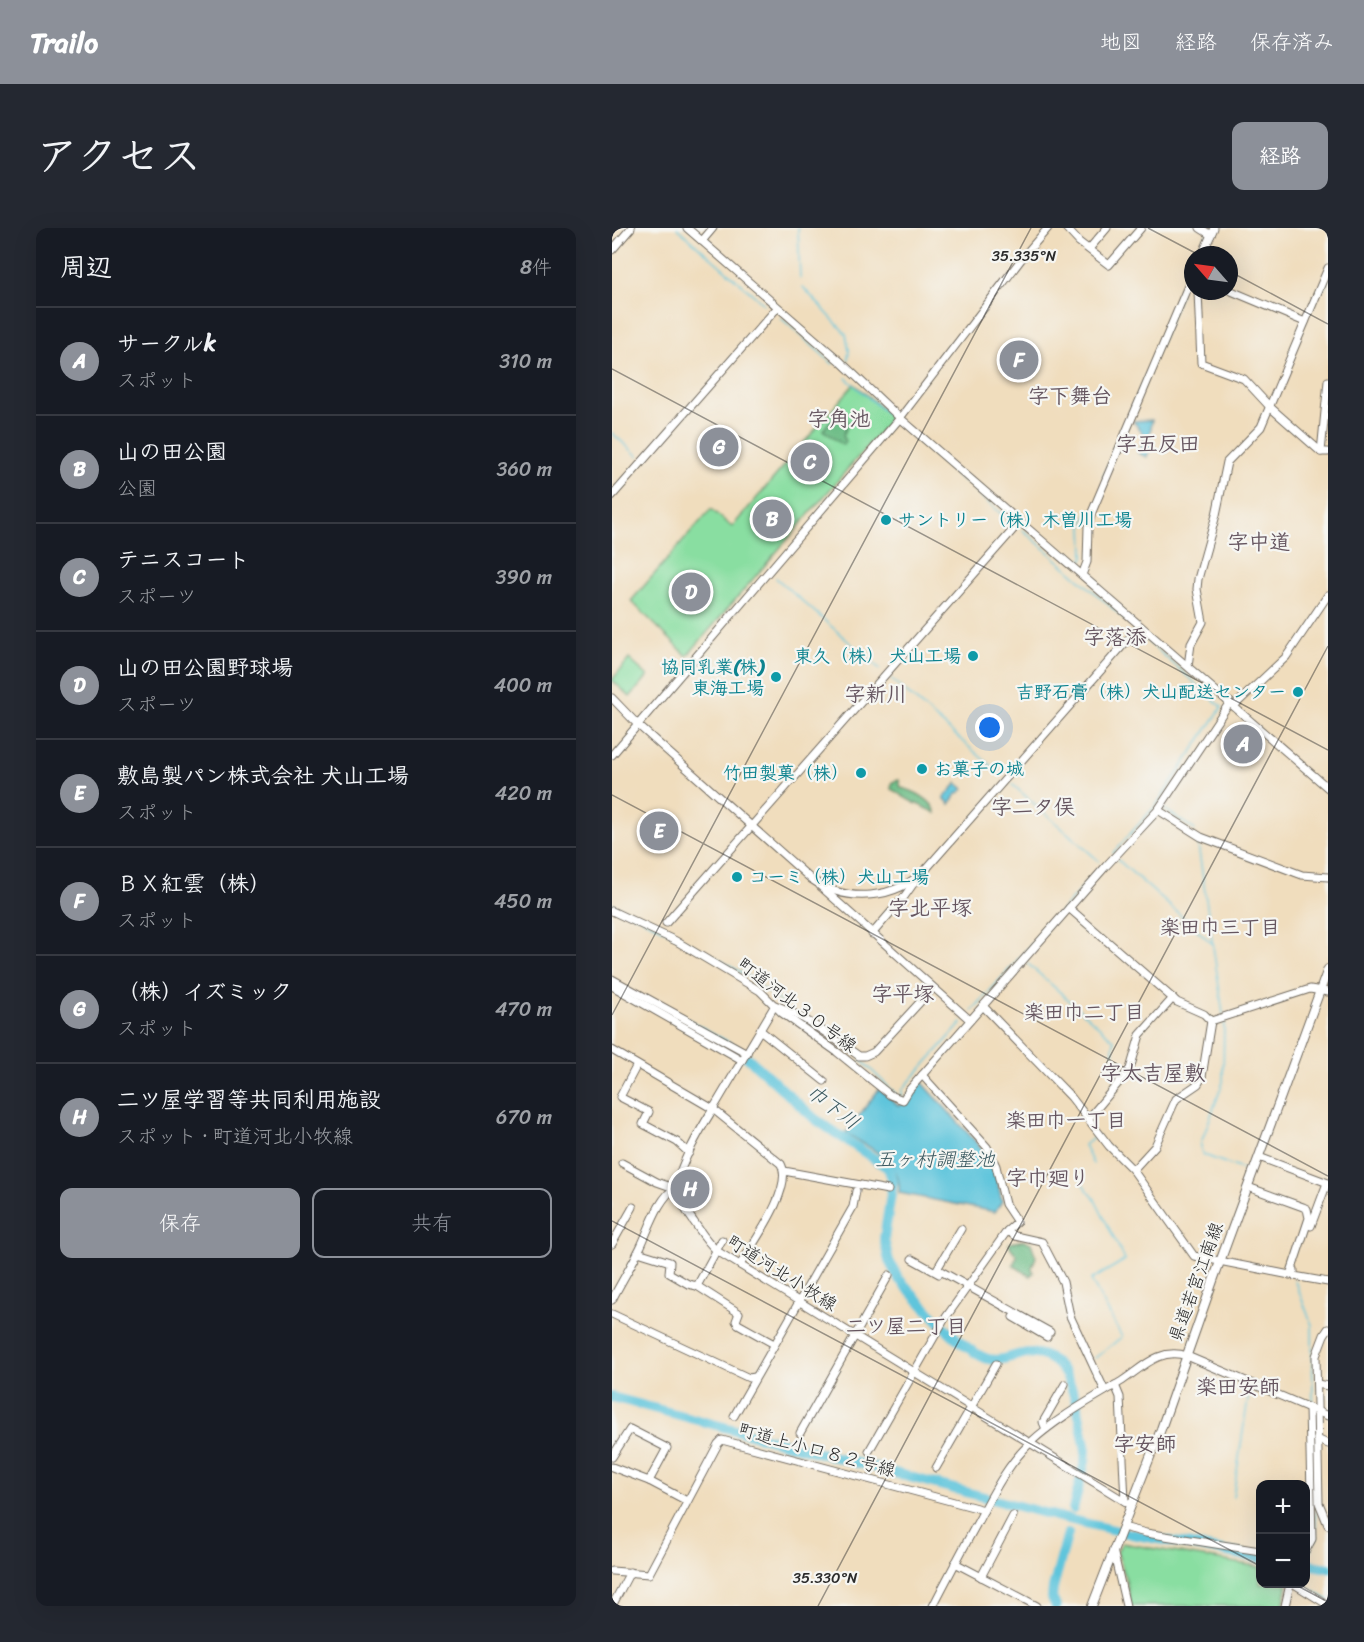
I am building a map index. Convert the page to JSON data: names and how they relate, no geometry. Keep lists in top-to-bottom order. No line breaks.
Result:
{"streets":{"main road":["県道若宮江南線"],"street":["町道河北３０号線","町道河北小牧線","町道上小口８２号線"]},"crossings":[["町道河北小牧線","県道若宮江南線"]],"districts":["字下舞台","字角池","字五反田","字中道","字落添","字新川","字二タ俣","字北平塚","楽田巾三丁目","字平塚","楽田巾二丁目","字太吉屋敷","楽田巾一丁目","字巾廻り","二ツ屋二丁目","楽田安師","字安師"],"water":["巾下川","五ヶ村調整池"],"places":["サントリー（株）木曽川工場","東久（株） 犬山工場","協同乳業(株) 東海工場","吉野石膏（株）犬山配送センター","お菓子の城","竹田製菓（株）","コーミ（株）犬山工場"],"north":"top left","page":{"header":"Trailo","nav":["地図","経路","保存済み"],"title":"アクセス","buttons":["経路",["保存","共有"]],"heading":["周辺","8件"],"list":[{"mark":"A","name":"サークルk","note":"スポット","value":"310 m"},{"mark":"B","name":"山の田公園","note":"公園","value":"360 m"},{"mark":"C","name":"テニスコート","note":"スポーツ","value":"390 m"},{"mark":"D","name":"山の田公園野球場","note":"スポーツ","value":"400 m"},{"mark":"E","name":"敷島製パン株式会社 犬山工場","note":"スポット","value":"420 m"},{"mark":"F","name":"ＢＸ紅雲（株）","note":"スポット","value":"450 m"},{"mark":"G","name":"（株）イズミック","note":"スポット","value":"470 m"},{"mark":"H","name":"二ツ屋学習等共同利用施設","note":"スポット · 町道河北小牧線","value":"670 m"}],"pins":["F","G","C","B","D","A","E","H"],"map_buttons":["+","−"]},"coordinates":["35.335°N","35.330°N"]}
